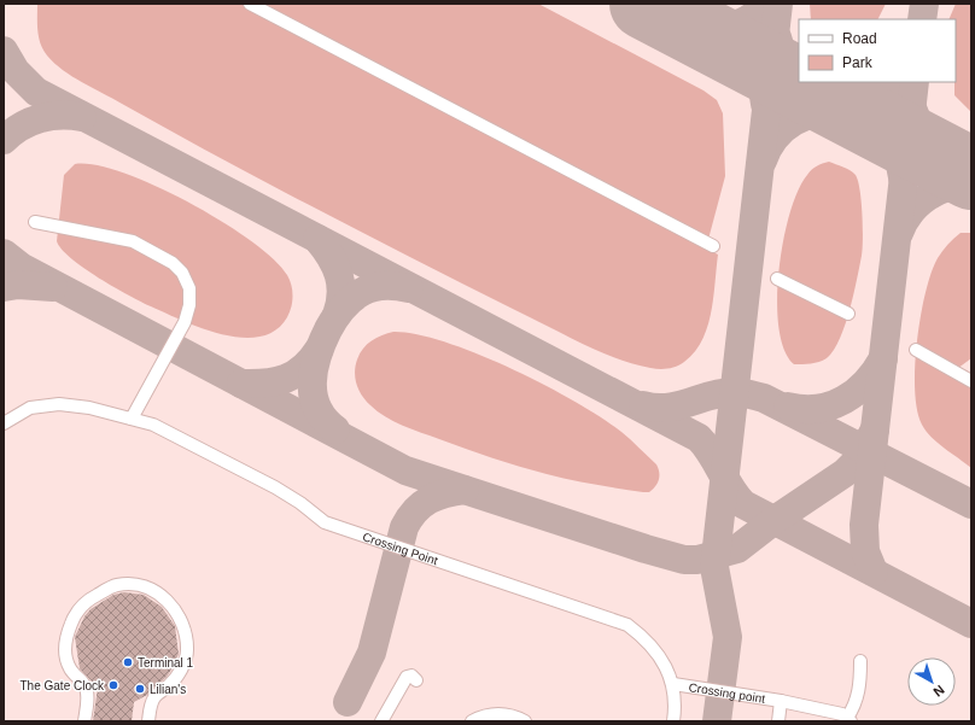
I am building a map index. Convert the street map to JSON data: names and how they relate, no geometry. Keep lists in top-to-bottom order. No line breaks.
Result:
{"streets":{"lane":["Crossing Point","Crossing point"]},"crossings":[["Crossing Point","Crossing point"]],"places":["Terminal 1","The Gate Clock","Lilian's"],"legend":["Road","Park"],"north":"bottom right"}
